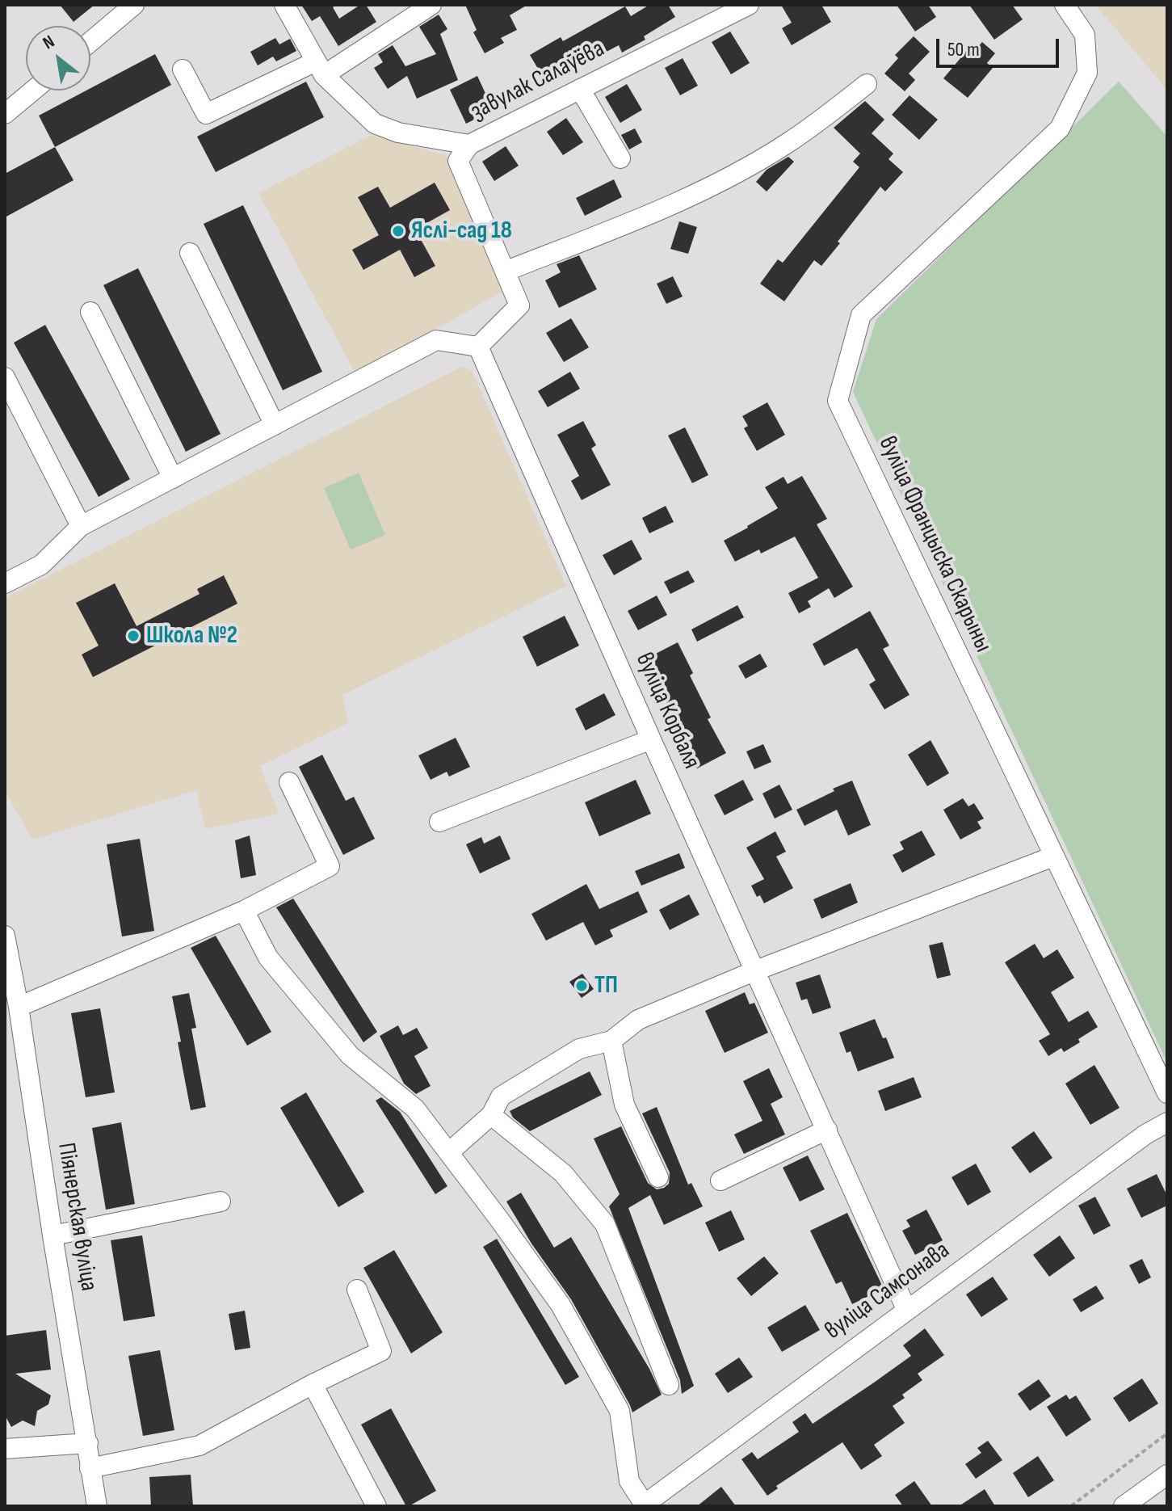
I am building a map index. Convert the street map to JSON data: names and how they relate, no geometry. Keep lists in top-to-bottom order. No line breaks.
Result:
{"streets":{"street":["завулак Салаўёва","вуліца Францыска Скарыны","вуліца Корбаля","Піянерская вуліца","вуліца Самсонава"]},"crossings":[["вуліца Корбаля","вуліца Самсонава"]],"places":["Яслі-сад 18","Школа №2","ТП"],"scale_bar":"50 m","north":"top left"}
